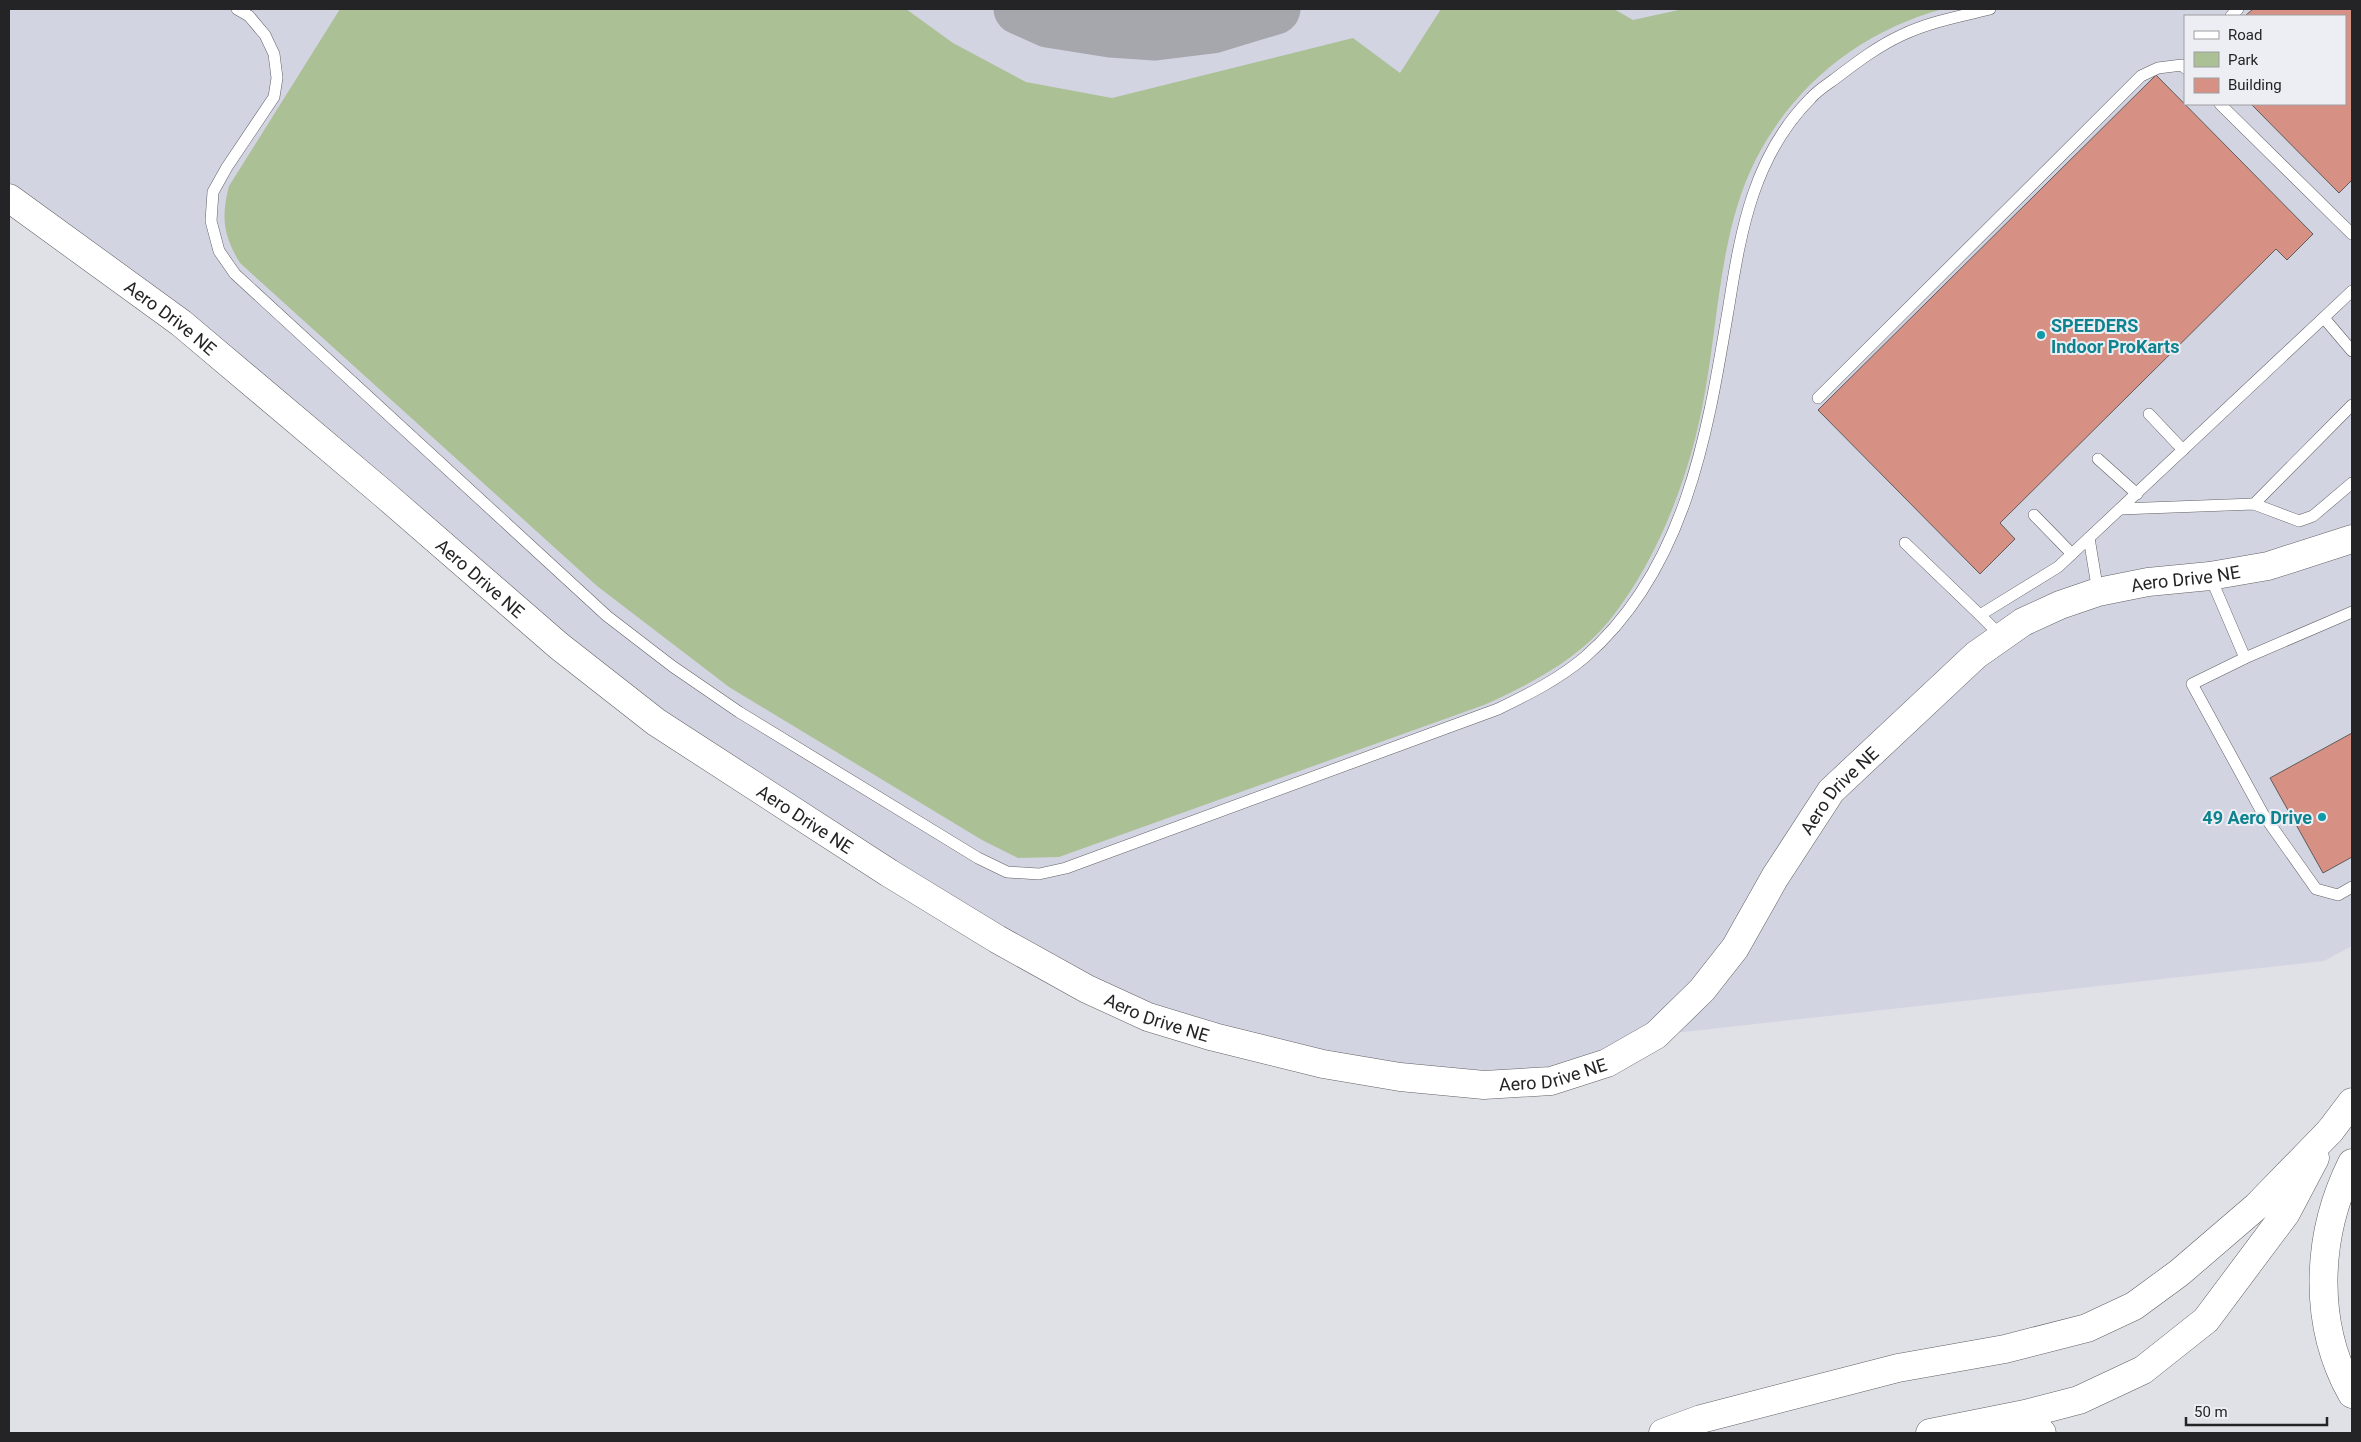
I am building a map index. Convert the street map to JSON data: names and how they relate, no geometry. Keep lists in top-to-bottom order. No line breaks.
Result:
{"streets":{"main road":["Aero Drive NE"]},"places":["SPEEDERS Indoor ProKarts","49 Aero Drive"],"legend":["Road","Park","Building"],"scale_bar":"50 m"}
